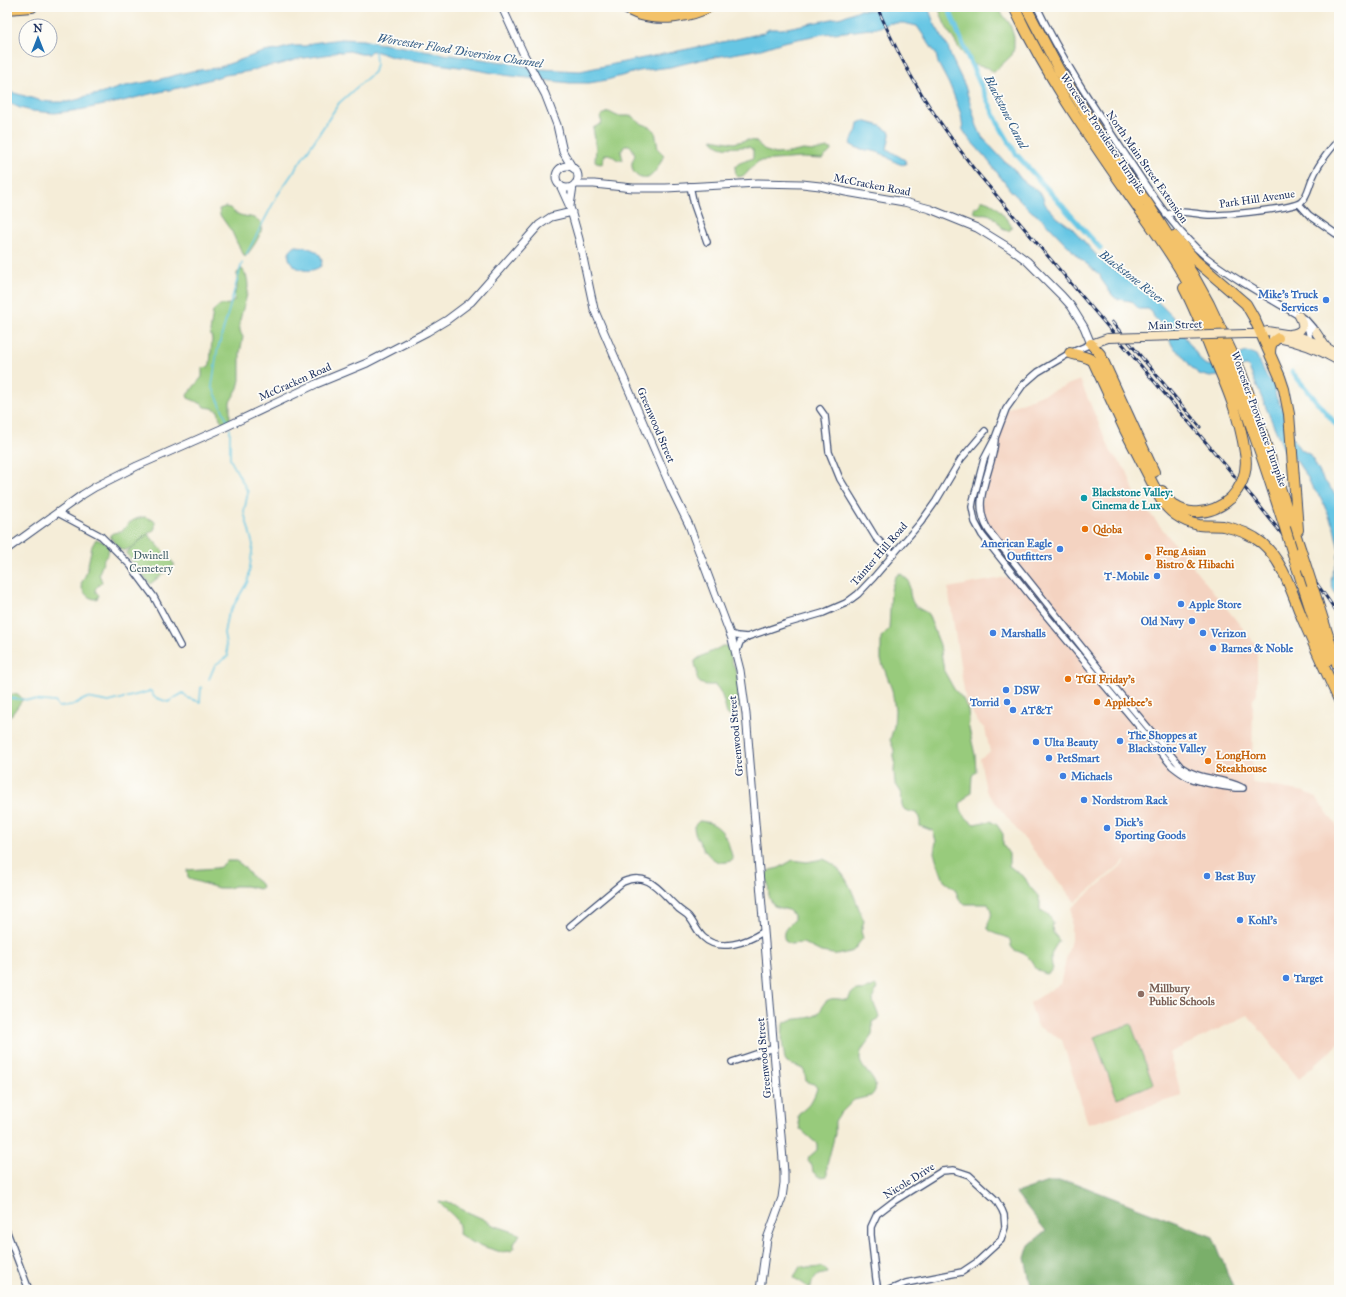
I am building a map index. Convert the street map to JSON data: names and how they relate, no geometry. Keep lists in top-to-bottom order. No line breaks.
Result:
{"streets":{"highway":["Worcester-Providence Turnpike"],"main road":["Main Street"],"street":["North Main Street Extension","McCracken Road","Park Hill Avenue","Greenwood Street","Tainter Hill Road","Nicole Drive"]},"crossings":[["North Main Street Extension","Park Hill Avenue"],["North Main Street Extension","Main Street"],["McCracken Road","Main Street"],["McCracken Road","Greenwood Street"],["Greenwood Street","Tainter Hill Road"]],"water":["Worcester Flood Diversion Channel","Blackstone Canal","Blackstone River"],"parks":["Dwinell Cemetery"],"places":["Mike's Truck Services","Blackstone Valley: Cinema de Lux","Qdoba","American Eagle Outfitters","Feng Asian Bistro & Hibachi","T-Mobile","Apple Store","Old Navy","Marshalls","Verizon","Barnes & Noble","TGI Friday's","DSW","Torrid","Applebee's","AT&T","The Shoppes at Blackstone Valley","Ulta Beauty","PetSmart","LongHorn Steakhouse","Michaels","Nordstrom Rack","Dick's Sporting Goods","Best Buy","Kohl's","Target","Millbury Public Schools"],"north":"top"}
